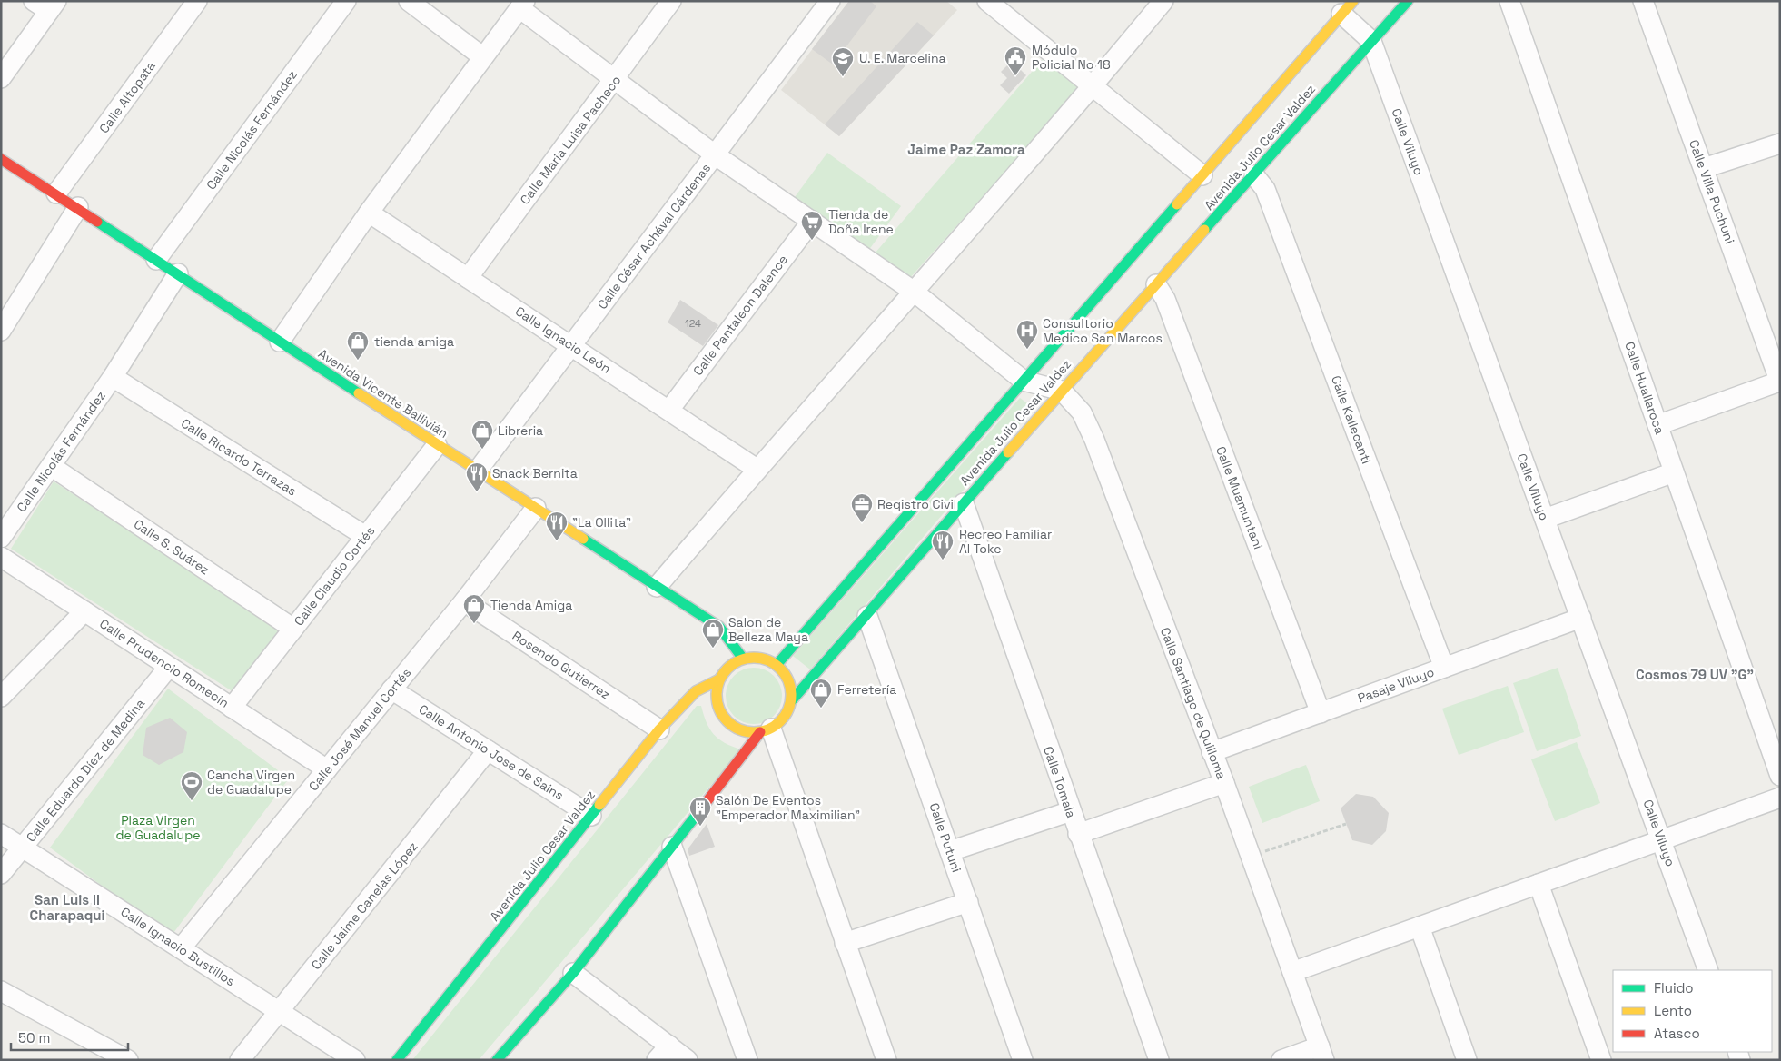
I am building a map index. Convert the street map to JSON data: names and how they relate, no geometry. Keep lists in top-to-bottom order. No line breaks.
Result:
{"streets":{"main road":["Avenida Julio Cesar Valdez","Avenida Vicente Ballivián"],"street":["Calle Altopata","Calle Nicolás Fernández","Calle Maria Luisa Pacheco","Calle Viluyo","Calle Villa Puchuni","Calle César Achával Cárdenas","Calle Pantaleon Dalence","Calle Ignacio León","Calle Huallaroca","Calle Kallecanti","Calle Ricardo Terrazas","Calle Muamuntani","Calle S. Suárez","Calle Claudio Cortés","Calle Prudencio Romecín","Rosendo Gutierrez","Pasaje Viluyo","Calle Santiago de Quilloma","Calle José Manuel Cortés","Calle Antonio Jose de Sains","Calle Eduardo Díez de Medina","Calle Tomala","Calle Putuni","Calle Jaime Canelas López","Calle Ignacio Bustillos"]},"crossings":[["Calle Altopata","Avenida Vicente Ballivián"],["Calle Nicolás Fernández","Avenida Vicente Ballivián"],["Calle Nicolás Fernández","Calle Ricardo Terrazas"],["Calle Nicolás Fernández","Calle S. Suárez"],["Calle Maria Luisa Pacheco","Calle Ignacio León"],["Calle Viluyo","Avenida Julio Cesar Valdez"],["Calle Viluyo","Pasaje Viluyo"],["Avenida Julio Cesar Valdez","Avenida Vicente Ballivián"],["Avenida Julio Cesar Valdez","Calle Kallecanti"],["Avenida Julio Cesar Valdez","Calle Muamuntani"],["Avenida Julio Cesar Valdez","Rosendo Gutierrez"],["Avenida Julio Cesar Valdez","Calle Santiago de Quilloma"],["Avenida Julio Cesar Valdez","Calle Antonio Jose de Sains"],["Avenida Julio Cesar Valdez","Calle Tomala"],["Avenida Julio Cesar Valdez","Calle Putuni"],["Calle César Achával Cárdenas","Calle Ignacio León"],["Calle César Achával Cárdenas","Avenida Vicente Ballivián"],["Calle Pantaleon Dalence","Calle Ignacio León"],["Avenida Vicente Ballivián","Calle Claudio Cortés"],["Avenida Vicente Ballivián","Calle José Manuel Cortés"],["Calle Kallecanti","Pasaje Viluyo"],["Calle Ricardo Terrazas","Calle Claudio Cortés"],["Calle Muamuntani","Pasaje Viluyo"],["Calle S. Suárez","Calle Claudio Cortés"],["Calle Claudio Cortés","Calle Prudencio Romecín"],["Calle Prudencio Romecín","Calle José Manuel Cortés"],["Calle Prudencio Romecín","Calle Eduardo Díez de Medina"],["Rosendo Gutierrez","Calle José Manuel Cortés"],["Pasaje Viluyo","Calle Santiago de Quilloma"],["Calle José Manuel Cortés","Calle Antonio Jose de Sains"],["Calle José Manuel Cortés","Calle Ignacio Bustillos"],["Calle Antonio Jose de Sains","Calle Jaime Canelas López"],["Calle Eduardo Díez de Medina","Calle Ignacio Bustillos"],["Calle Jaime Canelas López","Calle Ignacio Bustillos"]],"districts":["Jaime Paz Zamora","Cosmos 79 UV \"G\"","San Luis II Charapaqui"],"parks":["Plaza Virgen de Guadalupe"],"places":{"public building":["Módulo Policial No 18"],"school or university":["U. E. Marcelina"],"supermarket":["Tienda de Doña Irene"],"hospital":["Consultorio Medico San Marcos"],"shop":["tienda amiga","Libreria","Tienda Amiga","Salon de Belleza Maya","Ferretería"],"restaurant":["Snack Bernita","\"La Ollita\"","Recreo Familiar Al Toke"],"office":["Registro Civil"],"sports":["Cancha Virgen de Guadalupe"],"building":["Salón De Eventos \"Emperador Maximilian\""]},"house_numbers":["124"],"legend":["Fluido","Lento","Atasco"],"scale_bar":"50 m"}
